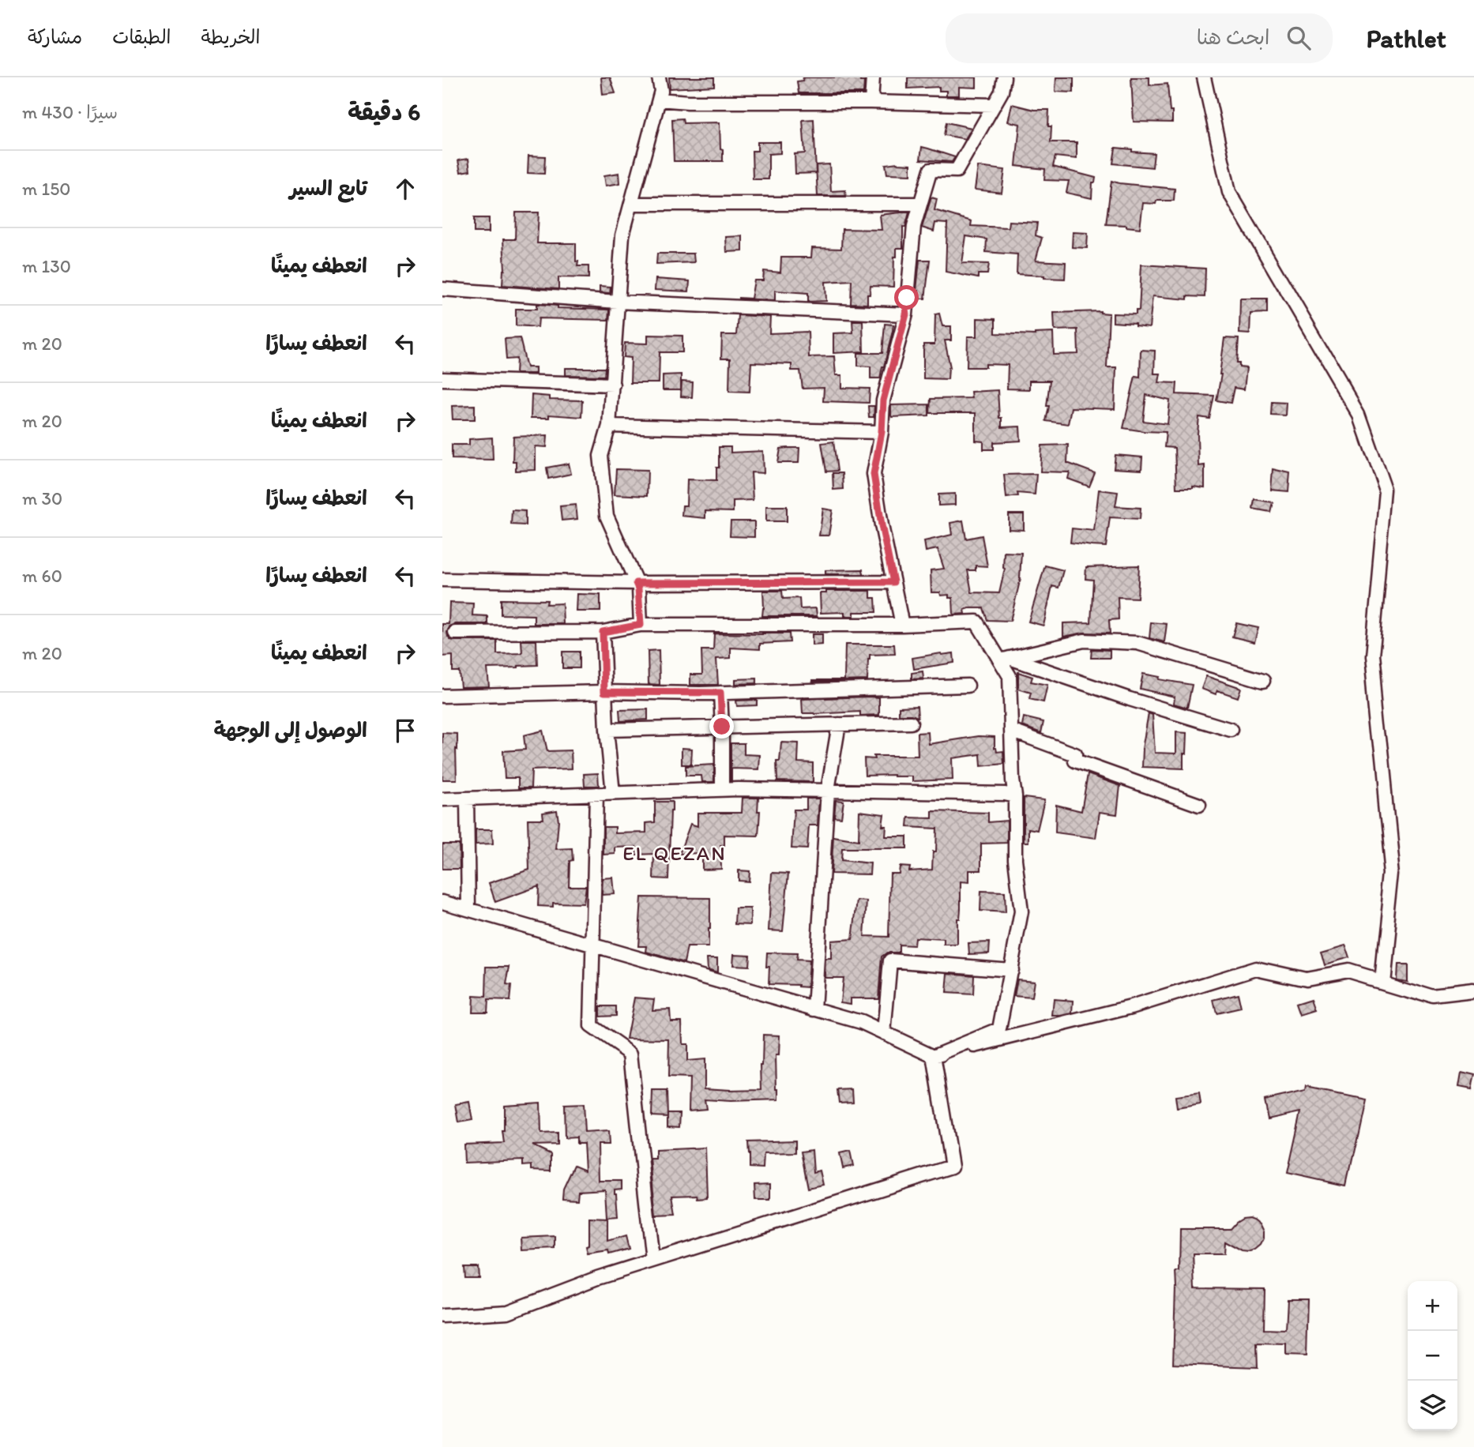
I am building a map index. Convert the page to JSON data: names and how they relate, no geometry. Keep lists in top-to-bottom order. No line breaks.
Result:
{"districts":["EL QEZAN"],"page":{"header":"Pathlet","search":"ابحث هنا","nav":["الخريطة","الطبقات","مشاركة"],"heading":["6 دقيقة","سيرًا · 430 m"],"list":[["تابع السير","150 m"],["انعطف يمينًا","130 m"],["انعطف يسارًا","20 m"],["انعطف يمينًا","20 m"],["انعطف يسارًا","30 m"],["انعطف يسارًا","60 m"],["انعطف يمينًا","20 m"],"الوصول إلى الوجهة"],"map_buttons":["+","−"]}}
